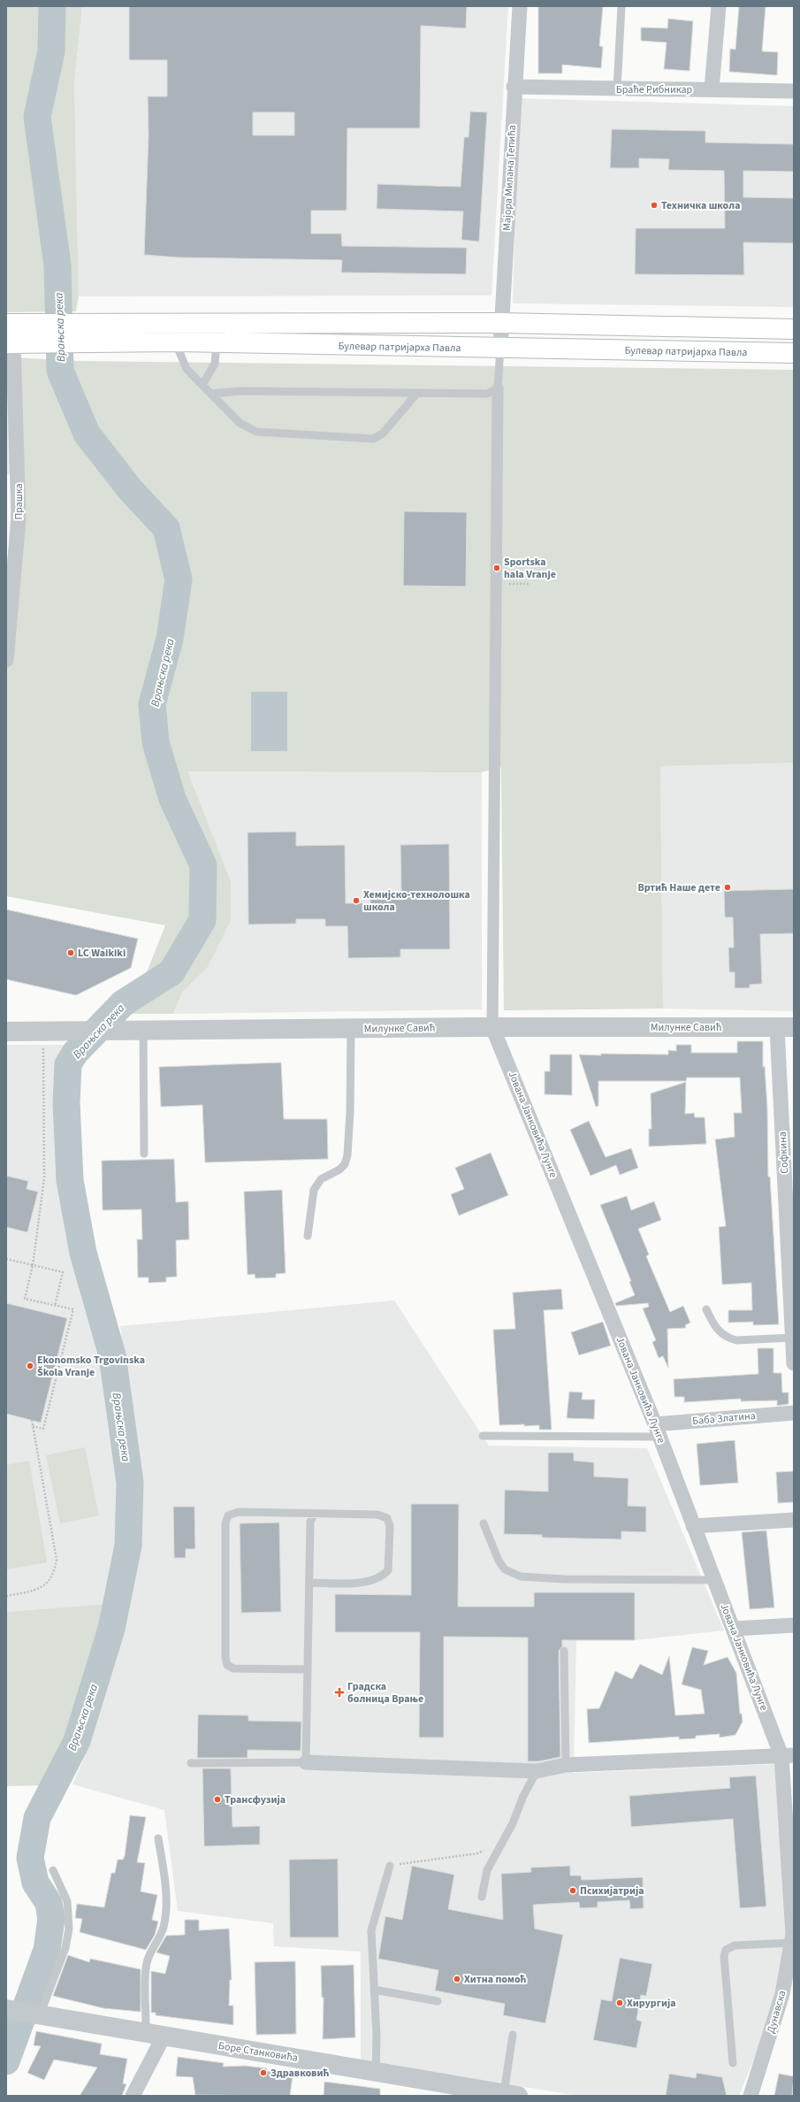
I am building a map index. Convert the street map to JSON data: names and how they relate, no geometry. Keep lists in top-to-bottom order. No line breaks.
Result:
{"streets":{"main road":["Булевар патријарха Павла"],"street":["Браће Рибникар","Мајора Милана Тепића","Прашка","Милунке Савић","Јована Јанковића Лунге","Софкина","Баба Златина","Дунавска","Боре Станковића"]},"crossings":[["Браће Рибникар","Мајора Милана Тепића"],["Мајора Милана Тепића","Булевар патријарха Павла"],["Булевар патријарха Павла","Прашка"],["Милунке Савић","Јована Јанковића Лунге"],["Милунке Савић","Софкина"],["Јована Јанковића Лунге","Баба Златина"],["Јована Јанковића Лунге","Дунавска"]],"water":["Врањска река"],"places":{"other":["Техничка школа","Sportska hala Vranje","Вртић Наше дете","Хемијско-технолошка школа","LC Waikiki","Ekonomsko Trgovinska Škola Vranje","Трансфузија","Психијатрија","Хитна помоћ","Хирургија","Здравковић"],"health":["Градска болница Врање"]}}
